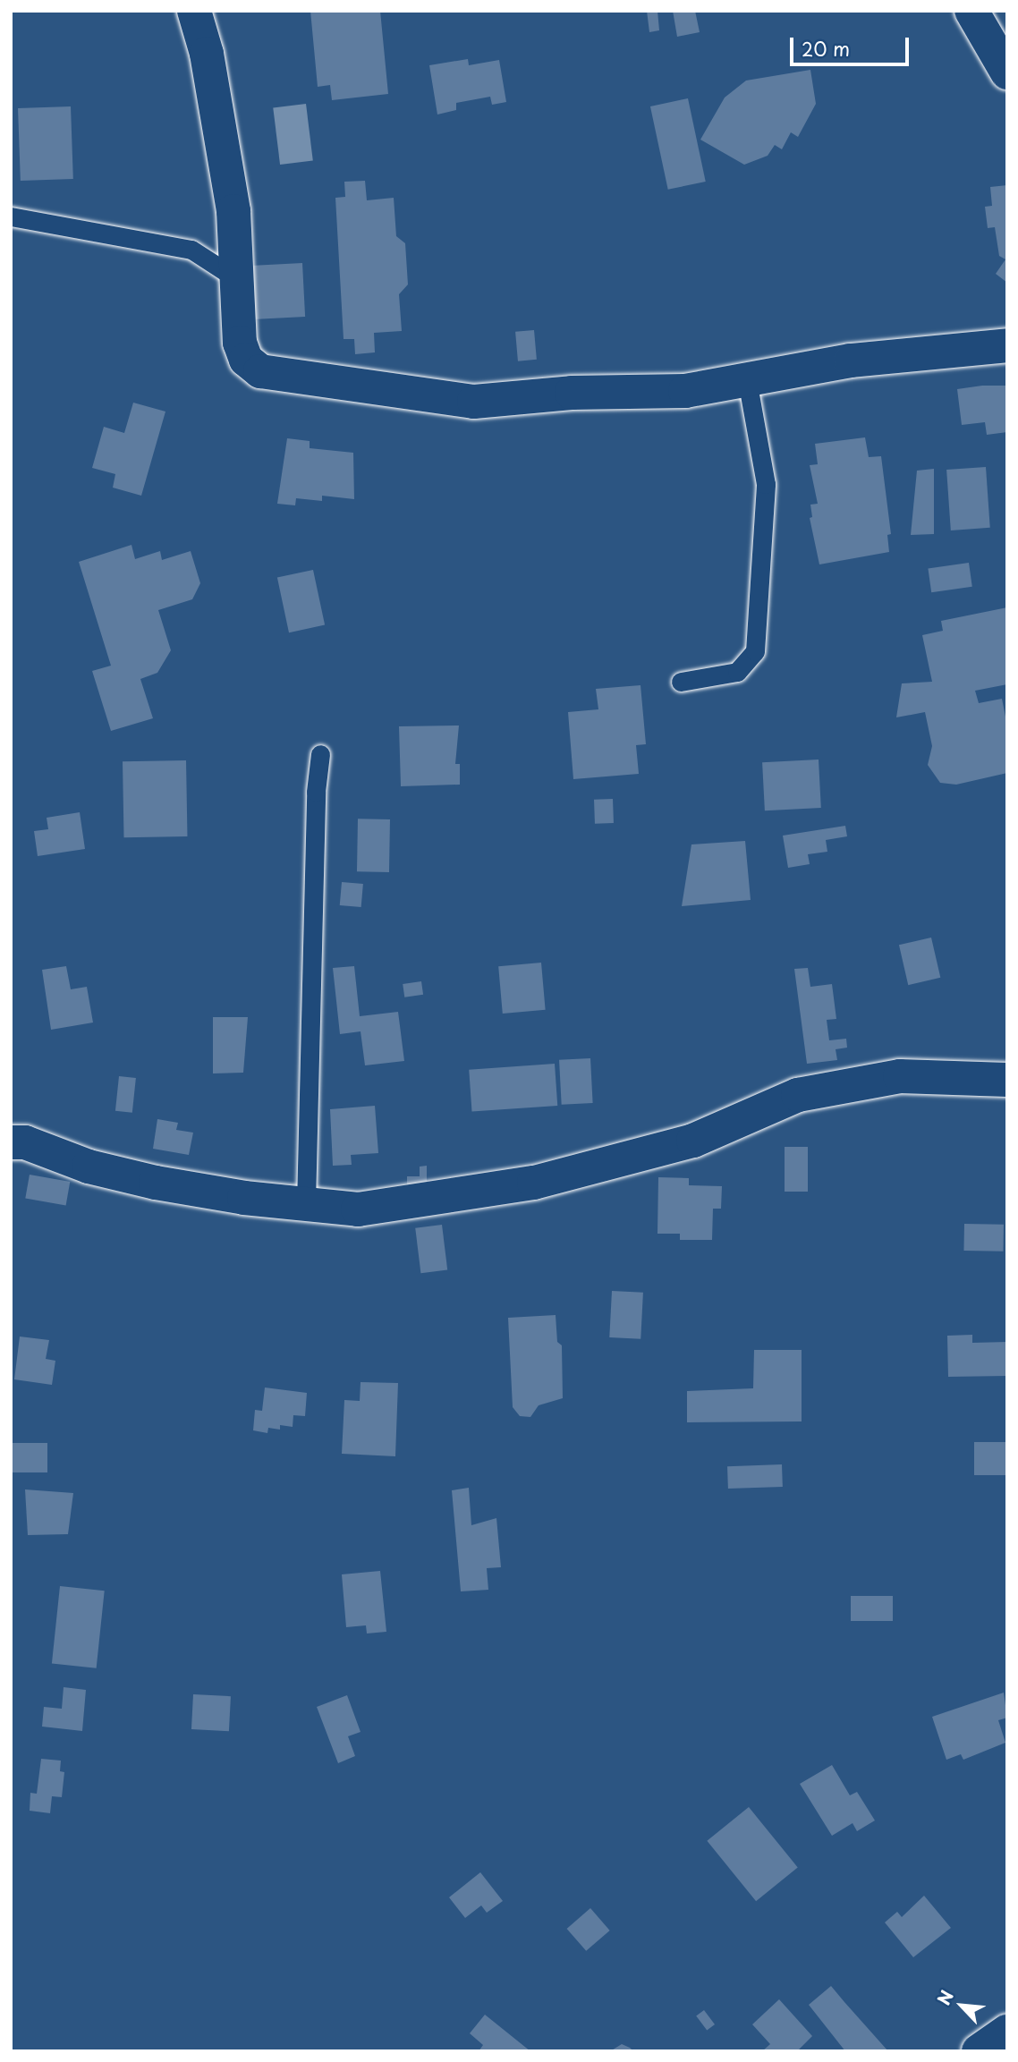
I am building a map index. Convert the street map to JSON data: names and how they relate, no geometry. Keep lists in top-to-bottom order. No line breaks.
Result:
{"scale_bar":"20 m","north":"top left"}
